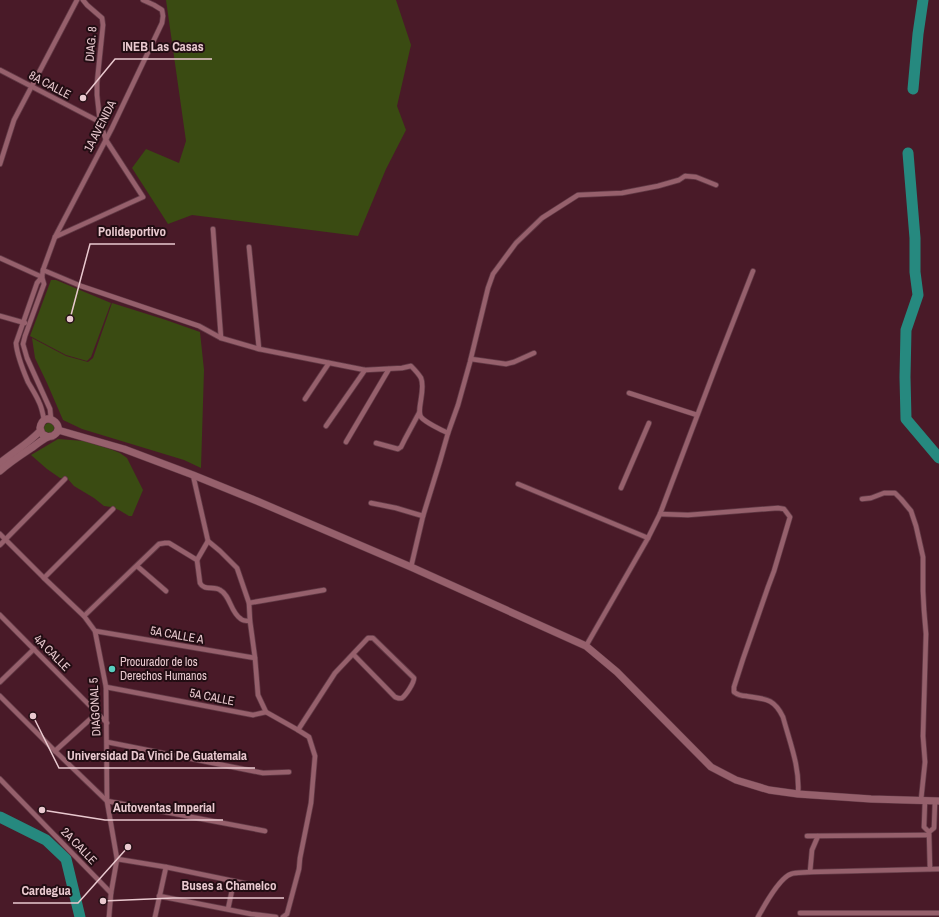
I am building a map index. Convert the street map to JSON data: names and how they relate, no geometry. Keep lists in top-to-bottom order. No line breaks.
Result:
{"streets":{"street":["DIAG. 8","8A CALLE","1A AVENIDA","5A CALLE A","4A CALLE","5A CALLE","DIAGONAL 5","2A CALLE"]},"crossings":[["DIAG. 8","8A CALLE"],["5A CALLE A","DIAGONAL 5"],["4A CALLE","DIAGONAL 5"],["5A CALLE","DIAGONAL 5"],["DIAGONAL 5","2A CALLE"]],"places":["INEB Las Casas","Polideportivo","Procurador de los Derechos Humanos","Universidad Da Vinci De Guatemala","Autoventas Imperial","Cardegua","Buses a Chamelco"]}
